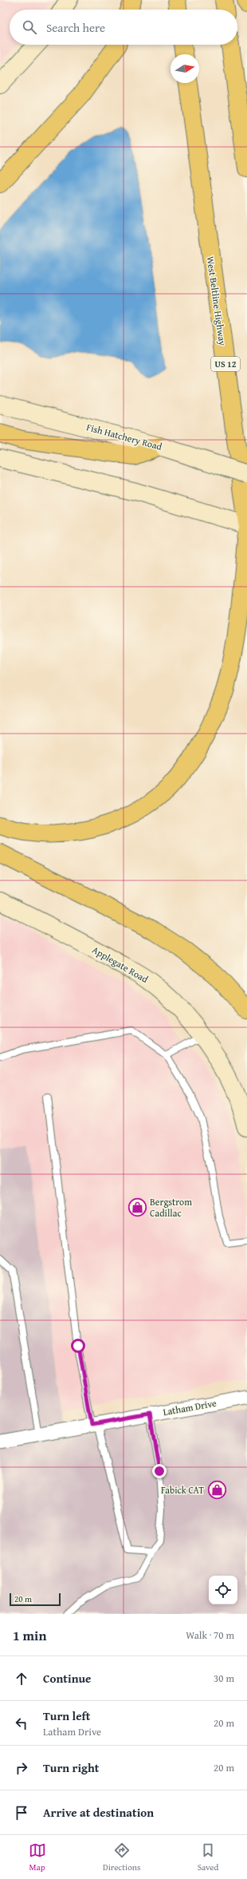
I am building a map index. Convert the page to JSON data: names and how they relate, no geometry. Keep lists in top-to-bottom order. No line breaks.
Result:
{"streets":{"highway":["West Beltline Highway","US 12"],"main road":["Fish Hatchery Road","Applegate Road"],"street":["Latham Drive"]},"places":{"shop":["Bergstrom Cadillac","Fabick CAT"]},"scale_bar":"20 m","north":"right","page":{"search":"Search here","scale":"20 m","heading":["1 min","Walk · 70 m"],"list":[["Continue","30 m"],["Turn left","Latham Drive","20 m"],["Turn right","20 m"],"Arrive at destination"],"nav":["Map","Directions","Saved"]}}
